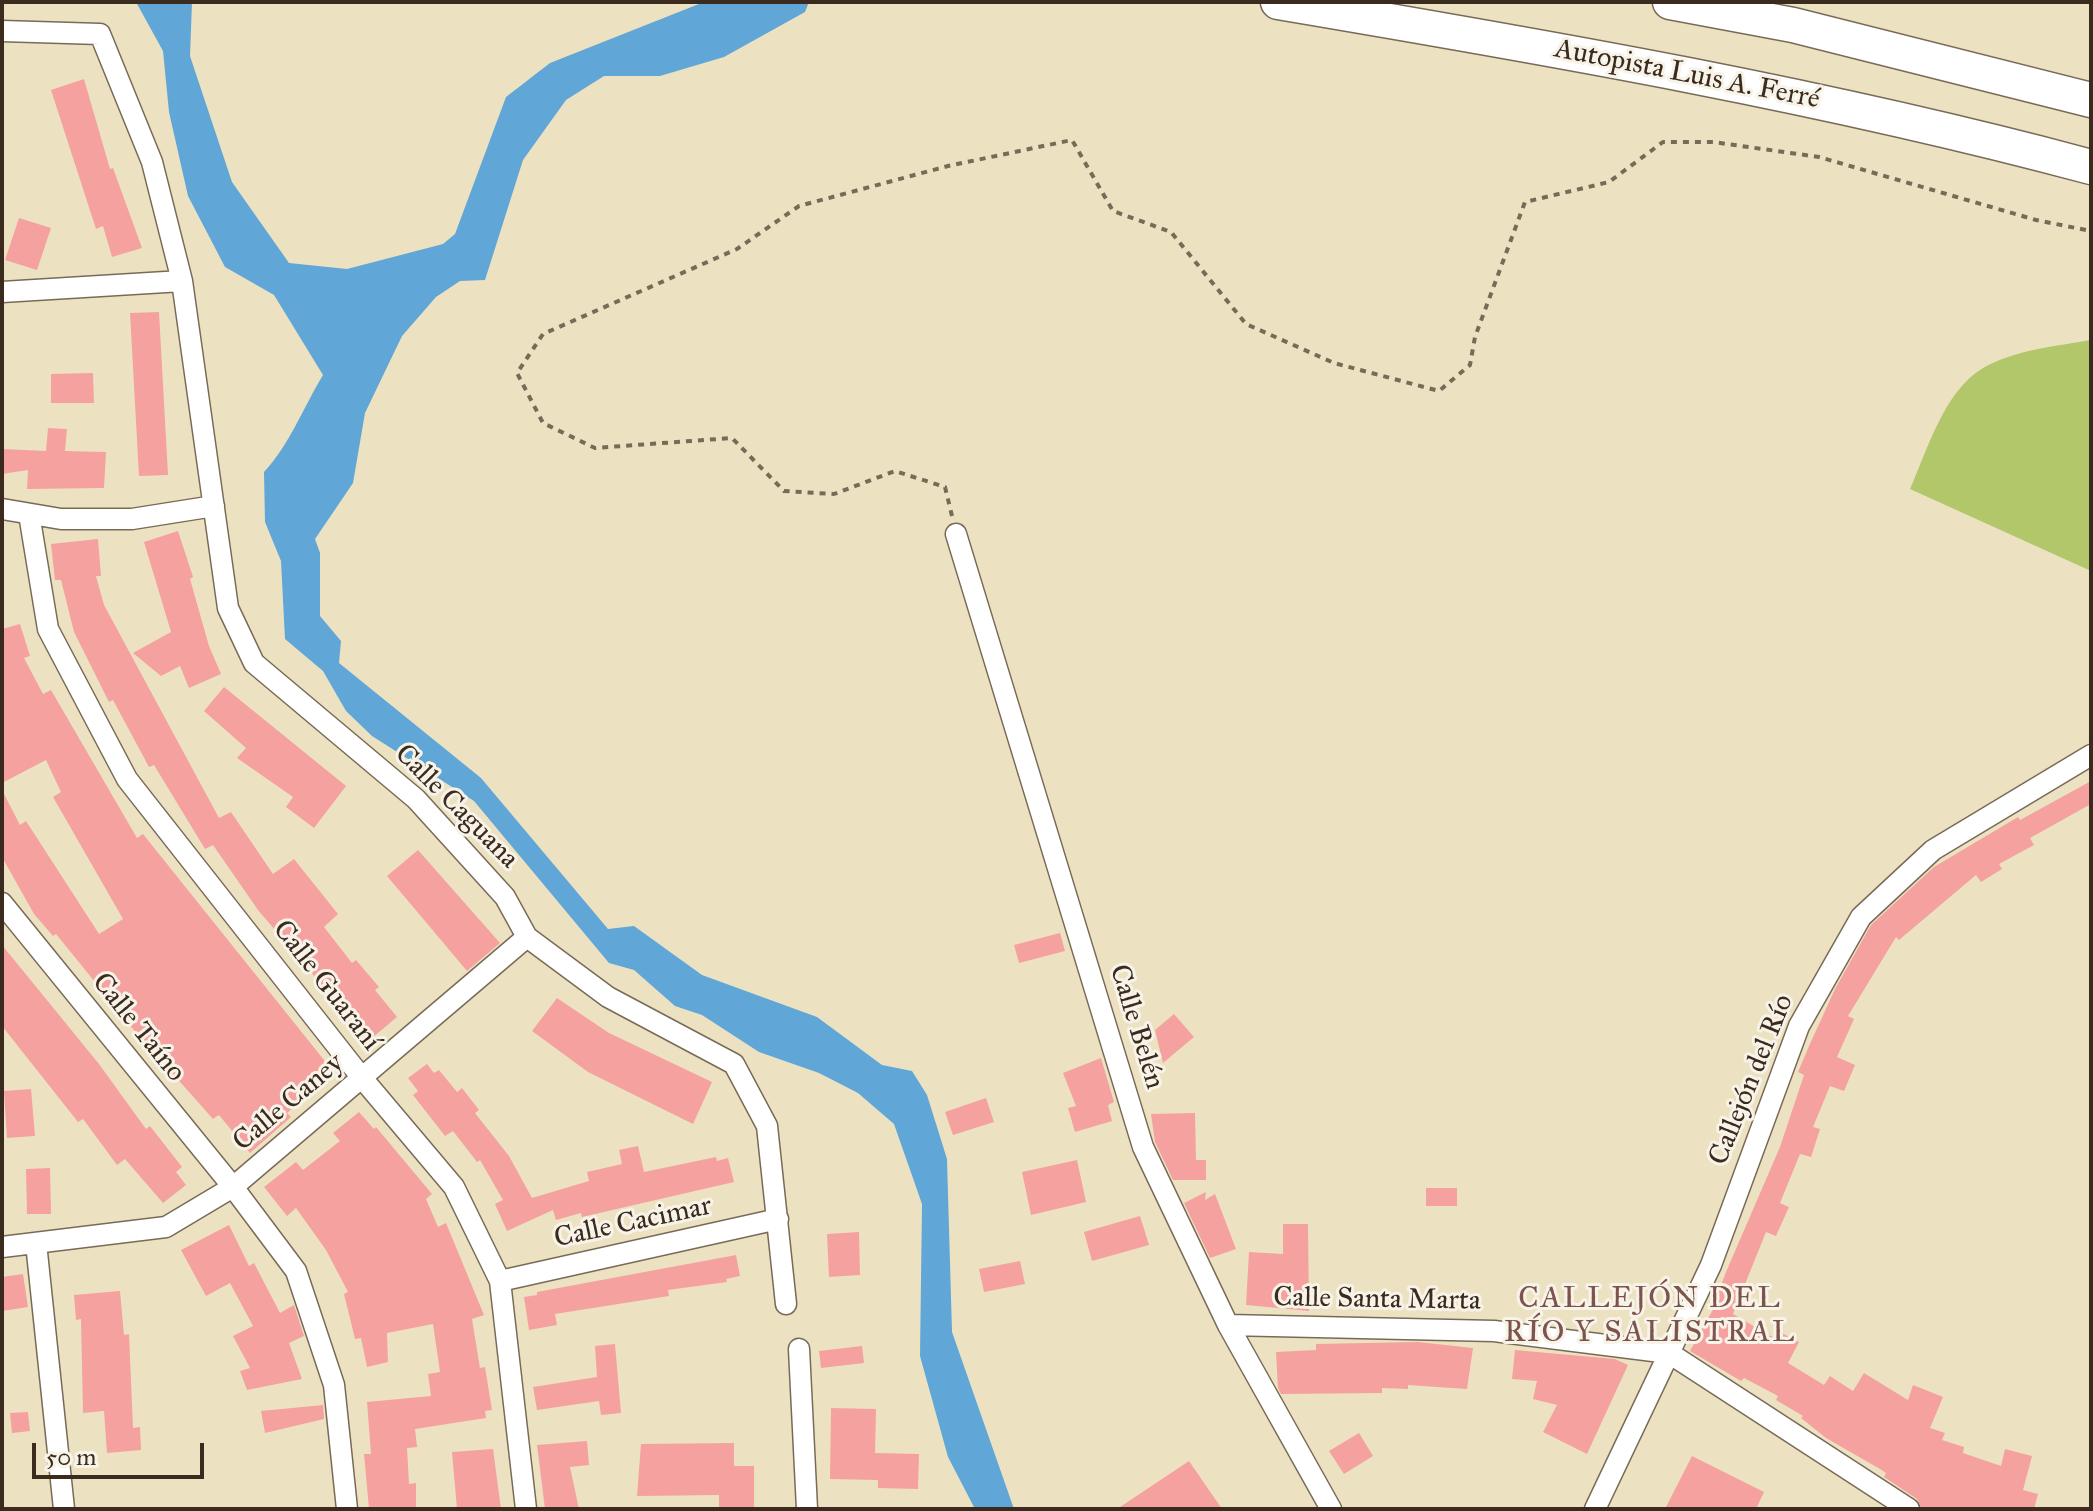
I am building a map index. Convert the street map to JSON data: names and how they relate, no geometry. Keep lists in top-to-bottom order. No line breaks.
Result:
{"streets":{"highway":["Autopista Luis A. Ferré"],"street":["Calle Caguana","Calle Guaraní","Calle Belén","Calle Taíno","Callejón del Río","Calle Caney","Calle Cacimar","Calle Santa Marta"]},"crossings":[["Calle Caguana","Calle Caney"],["Calle Caguana","Calle Cacimar"],["Calle Guaraní","Calle Caney"],["Calle Guaraní","Calle Cacimar"],["Calle Belén","Calle Santa Marta"],["Calle Taíno","Calle Caney"],["Callejón del Río","Calle Santa Marta"]],"districts":["CALLEJÓN DEL RÍO Y SALISTRAL"],"scale_bar":"50 m"}
